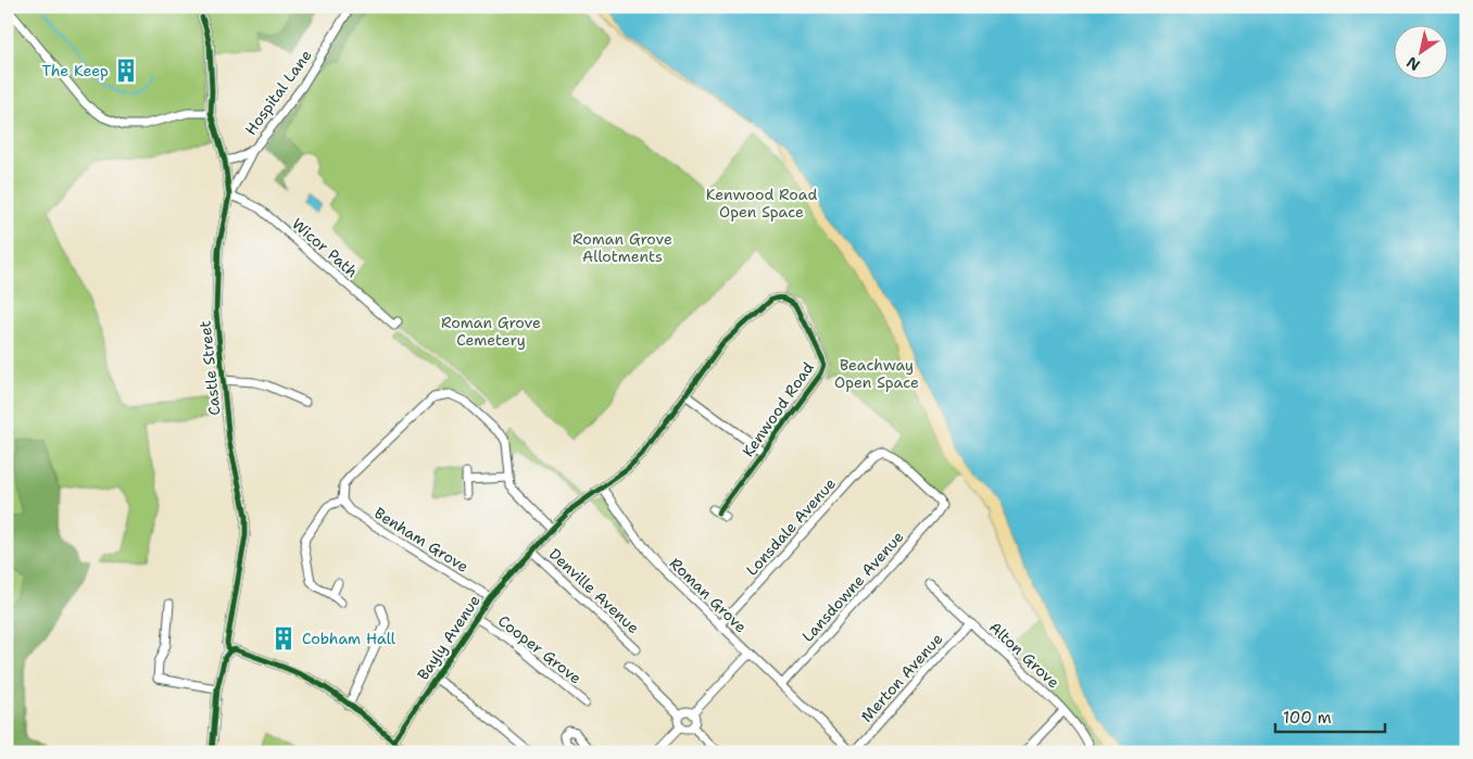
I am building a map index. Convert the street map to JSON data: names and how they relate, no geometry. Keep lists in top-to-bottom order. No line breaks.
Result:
{"streets":{"street":["Hospital Lane","Wicor Path","Castle Street","Kenwood Road","Lonsdale Avenue","Benham Grove","Lansdowne Avenue","Denville Avenue","Roman Grove","Bayly Avenue","Cooper Grove","Alton Grove","Merton Avenue"]},"crossings":[["Hospital Lane","Wicor Path"],["Hospital Lane","Castle Street"],["Wicor Path","Castle Street"],["Kenwood Road","Roman Grove"],["Kenwood Road","Bayly Avenue"],["Lonsdale Avenue","Lansdowne Avenue"],["Lonsdale Avenue","Roman Grove"],["Benham Grove","Bayly Avenue"],["Lansdowne Avenue","Roman Grove"],["Denville Avenue","Bayly Avenue"],["Roman Grove","Bayly Avenue"],["Roman Grove","Merton Avenue"],["Bayly Avenue","Cooper Grove"],["Alton Grove","Merton Avenue"]],"parks":["Kenwood Road Open Space","Roman Grove Allotments","Roman Grove Cemetery","Beachway Open Space"],"places":{"building":["The Keep","Cobham Hall"]},"scale_bar":"100 m","north":"bottom left"}
